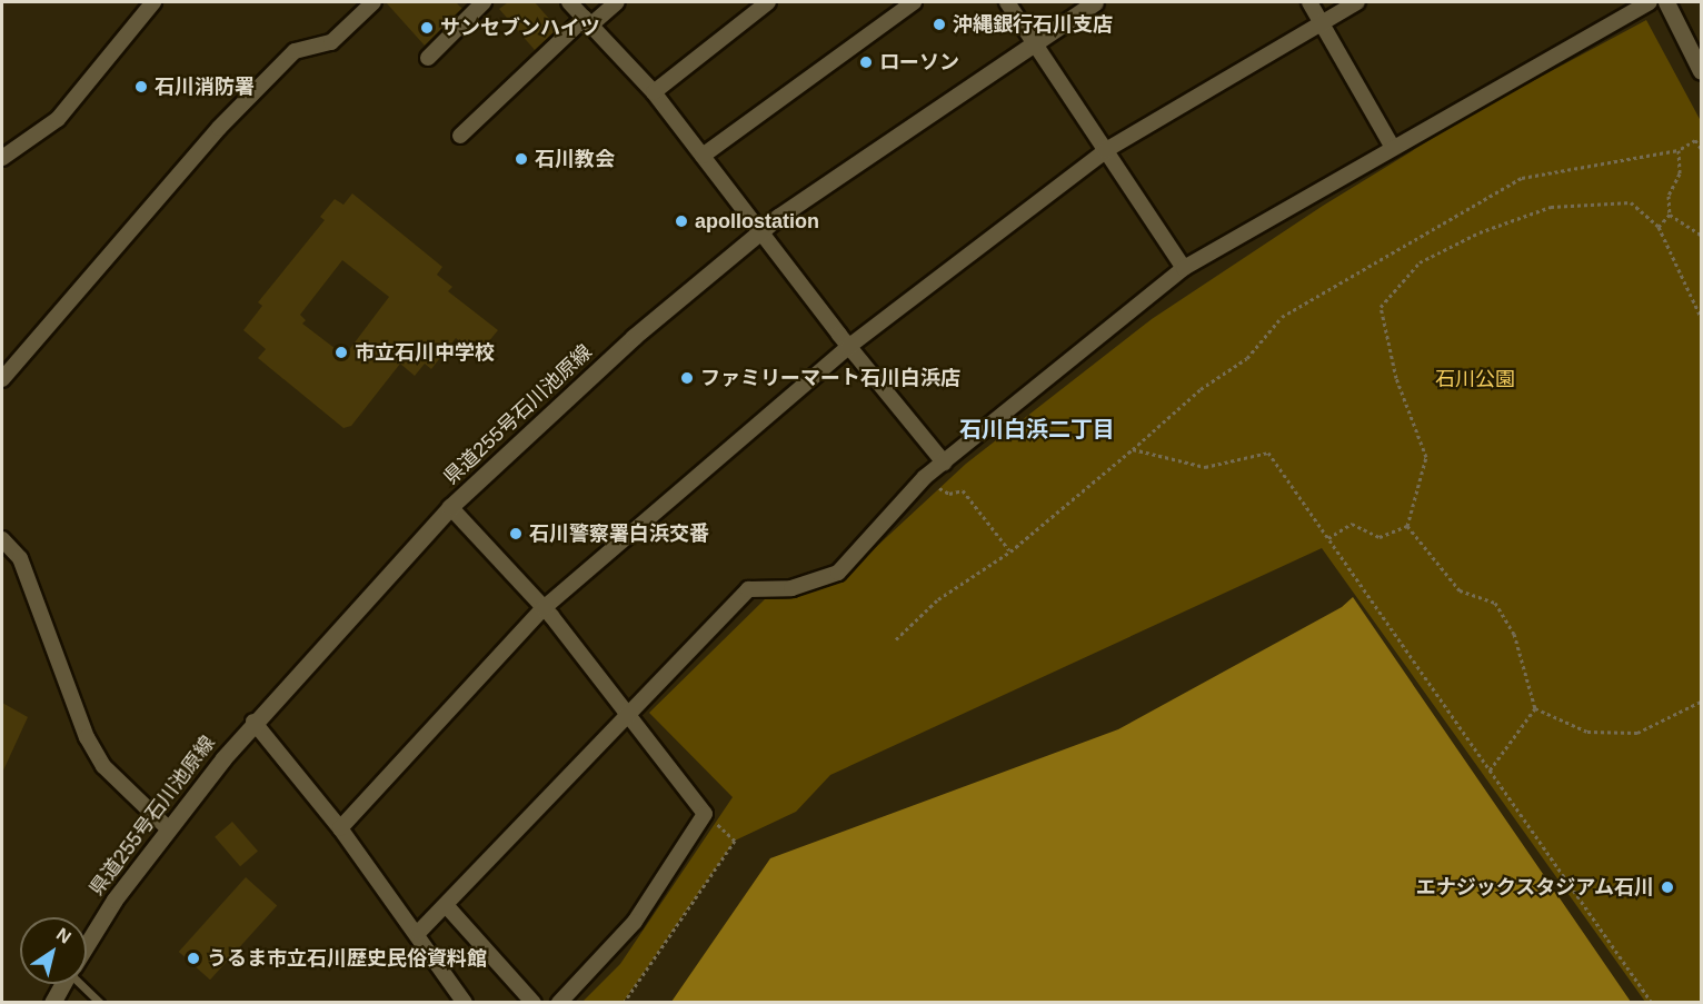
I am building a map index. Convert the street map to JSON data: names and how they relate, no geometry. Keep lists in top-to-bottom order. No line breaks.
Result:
{"streets":{"main road":["県道255号石川池原線"]},"districts":["石川白浜二丁目"],"parks":["石川公園"],"places":["沖縄銀行石川支店","サンセブンハイツ","ローソン","石川消防署","石川教会","apollostation","市立石川中学校","ファミリーマート石川白浜店","石川警察署白浜交番","エナジックスタジアム石川","うるま市立石川歴史民俗資料館"],"north":"top right"}
